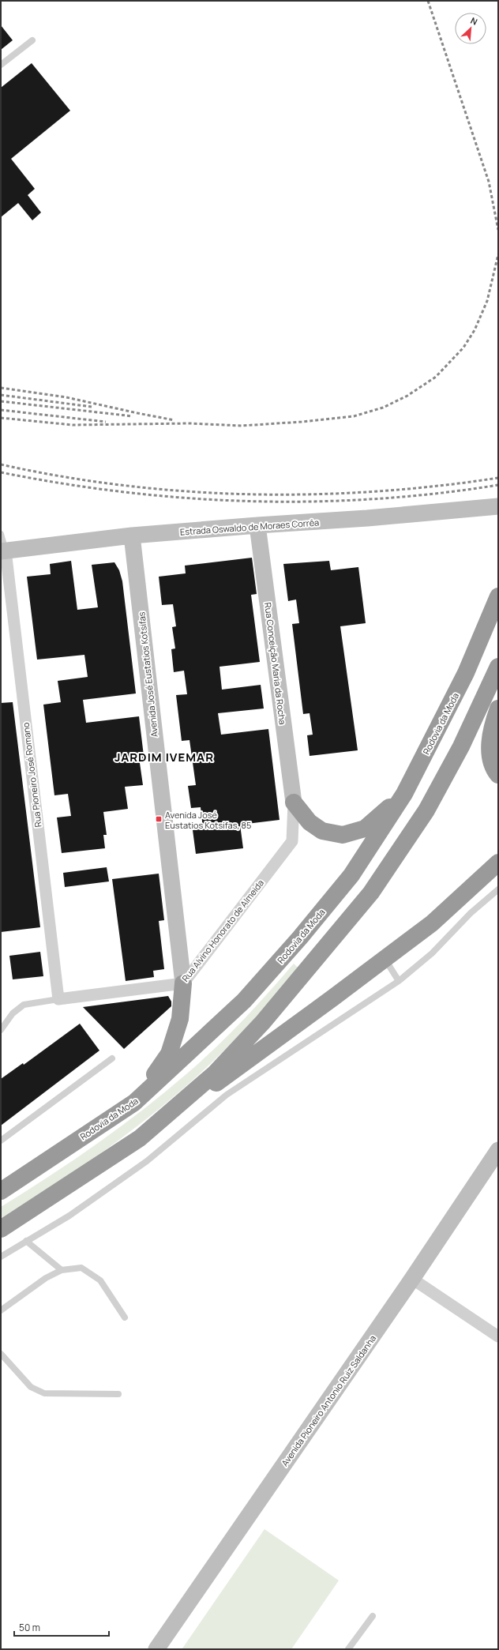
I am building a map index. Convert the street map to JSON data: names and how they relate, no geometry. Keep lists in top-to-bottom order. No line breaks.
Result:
{"streets":{"highway":["Rodovia da Moda"],"street":["Estrada Oswaldo de Moraes Corrêa","Rua Conceição Maria da Rocha","Avenida José Eustatios Kotsifas","Rua Pioneiro José Romano","Rua Alvino Honorato de Almeida","Avenida Pioneiro Antonio Ruiz Saldanha"]},"crossings":[["Estrada Oswaldo de Moraes Corrêa","Rua Conceição Maria da Rocha"],["Estrada Oswaldo de Moraes Corrêa","Avenida José Eustatios Kotsifas"],["Estrada Oswaldo de Moraes Corrêa","Rua Pioneiro José Romano"],["Rua Conceição Maria da Rocha","Rua Alvino Honorato de Almeida"],["Avenida José Eustatios Kotsifas","Rua Alvino Honorato de Almeida"],["Rua Pioneiro José Romano","Rua Alvino Honorato de Almeida"]],"districts":["JARDIM IVEMAR"],"places":{"transit":["Avenida José Eustatios Kotsifas, 85"]},"scale_bar":"50 m","north":"top right"}
